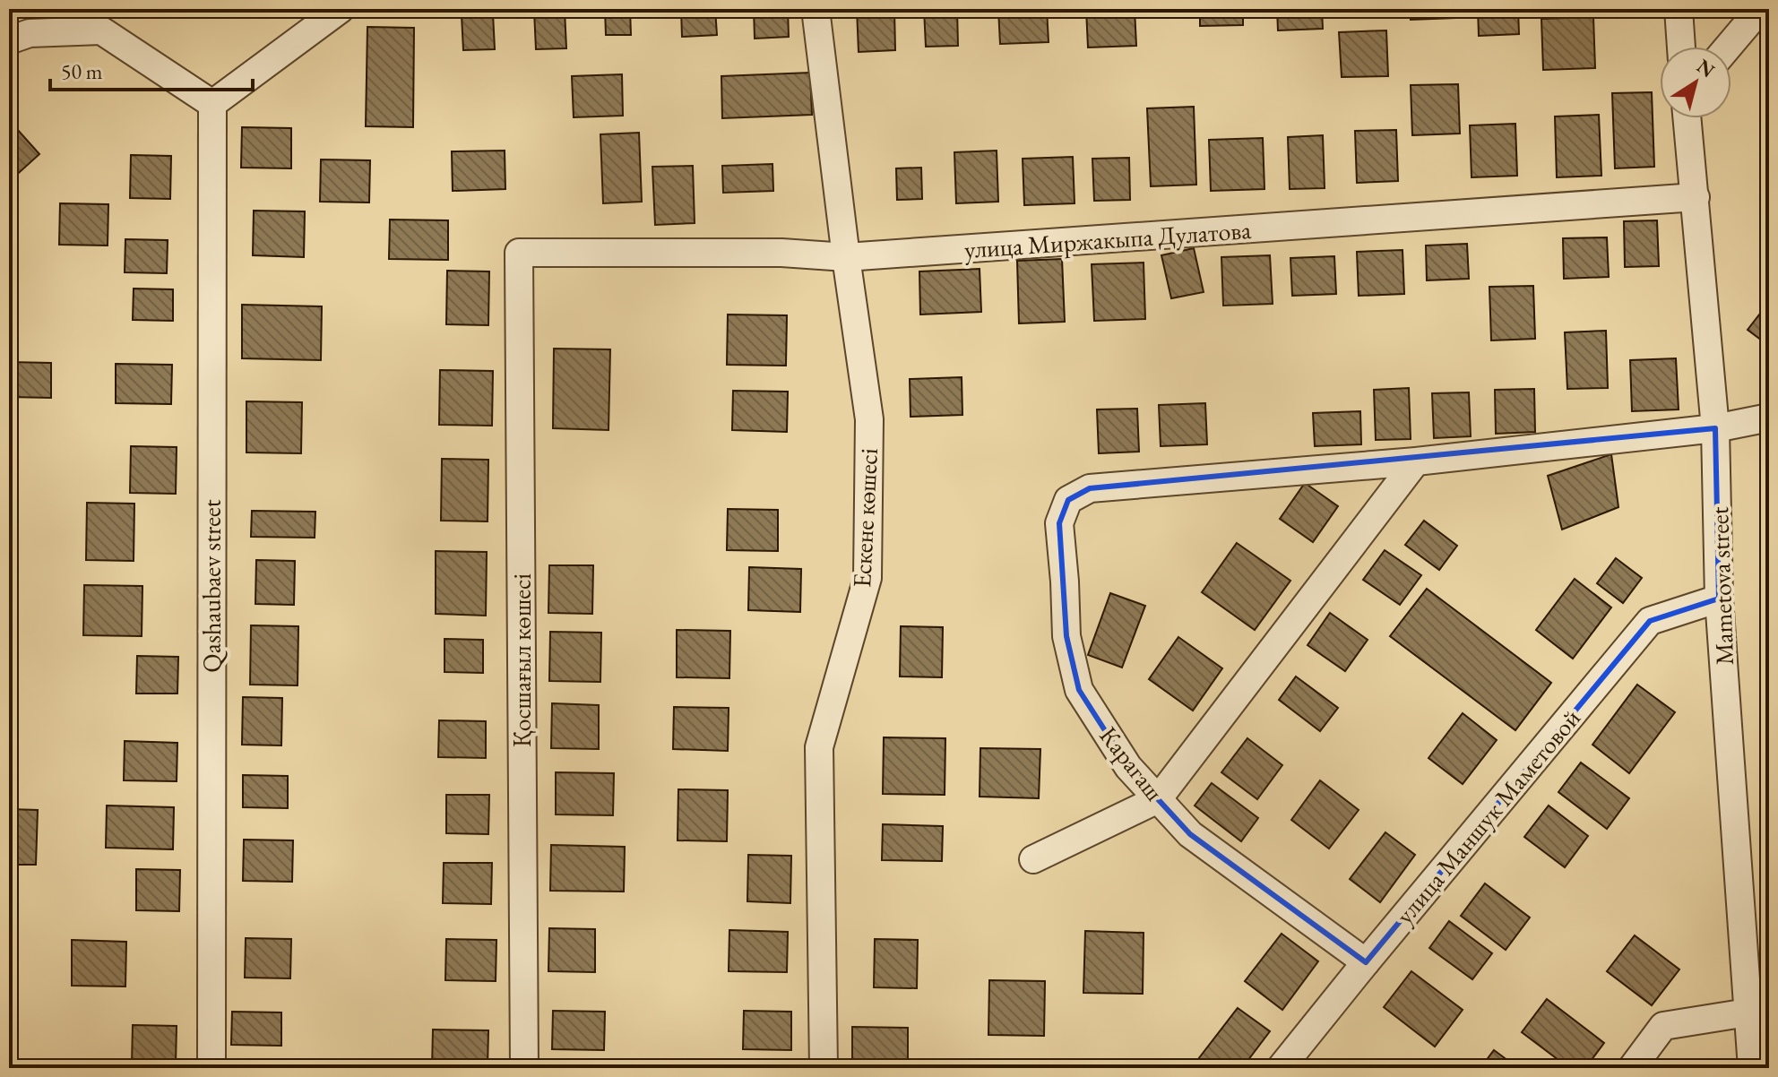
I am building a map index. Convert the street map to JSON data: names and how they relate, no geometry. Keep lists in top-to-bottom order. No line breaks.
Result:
{"streets":{"street":["улица Миржакыпа Дулатова","Ескене көшесі","Qashaubaev street","Mametova street","Қосшағыл көшесі","Карагаш","улица Маншук Маметовой"]},"crossings":[["улица Миржакыпа Дулатова","Ескене көшесі"],["улица Миржакыпа Дулатова","Mametova street"],["улица Миржакыпа Дулатова","Қосшағыл көшесі"],["Mametova street","улица Маншук Маметовой"],["Карагаш","улица Маншук Маметовой"]],"scale_bar":"50 m","north":"top right"}
